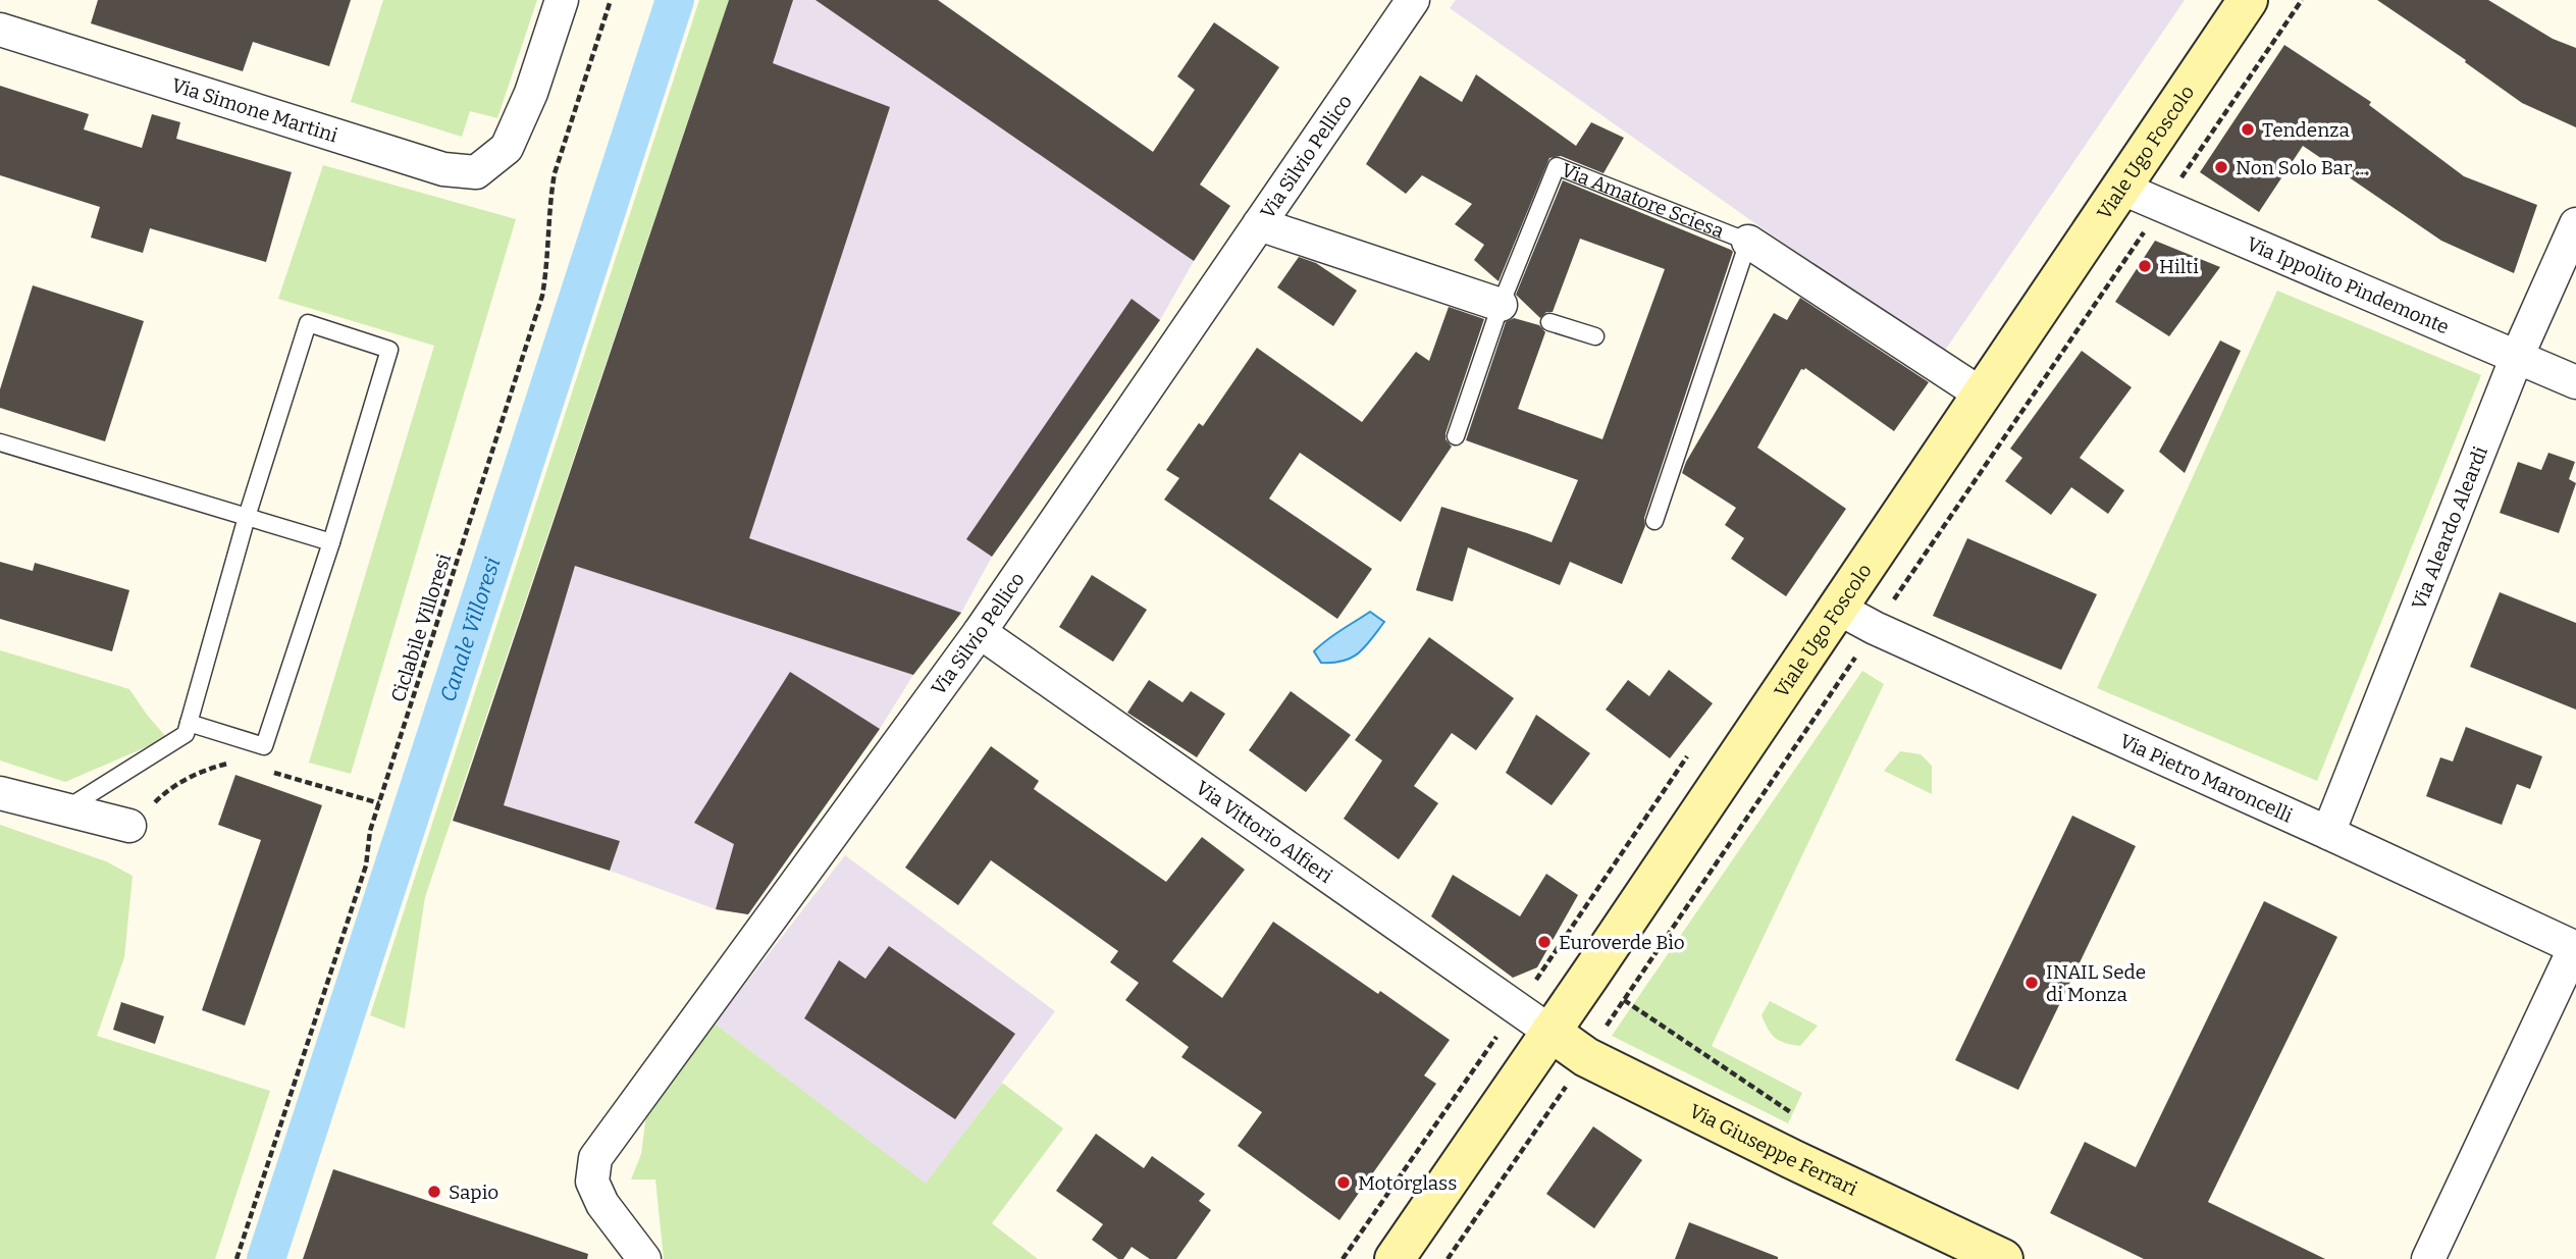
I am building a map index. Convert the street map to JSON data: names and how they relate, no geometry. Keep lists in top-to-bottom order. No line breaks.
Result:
{"streets":{"street":["Via Simone Martini","Viale Ugo Foscolo","Via Silvio Pellico","Via Amatore Sciesa","Via Ippolito Pindemonte","Via Aleardo Aleardi","Via Pietro Maroncelli","Via Vittorio Alfieri","Via Giuseppe Ferrari"],"path":["Ciclabile Villoresi"]},"crossings":[["Viale Ugo Foscolo","Via Amatore Sciesa"],["Viale Ugo Foscolo","Via Ippolito Pindemonte"],["Viale Ugo Foscolo","Via Pietro Maroncelli"],["Viale Ugo Foscolo","Via Vittorio Alfieri"],["Viale Ugo Foscolo","Via Giuseppe Ferrari"],["Via Silvio Pellico","Via Vittorio Alfieri"],["Via Ippolito Pindemonte","Via Aleardo Aleardi"],["Via Aleardo Aleardi","Via Pietro Maroncelli"],["Via Vittorio Alfieri","Via Giuseppe Ferrari"]],"water":["Canale Villoresi"],"places":["Tendenza","Non Solo Bar ...","Hilti","Euroverde Bio","INAIL Sede di Monza","Motorglass","Sapio"]}
